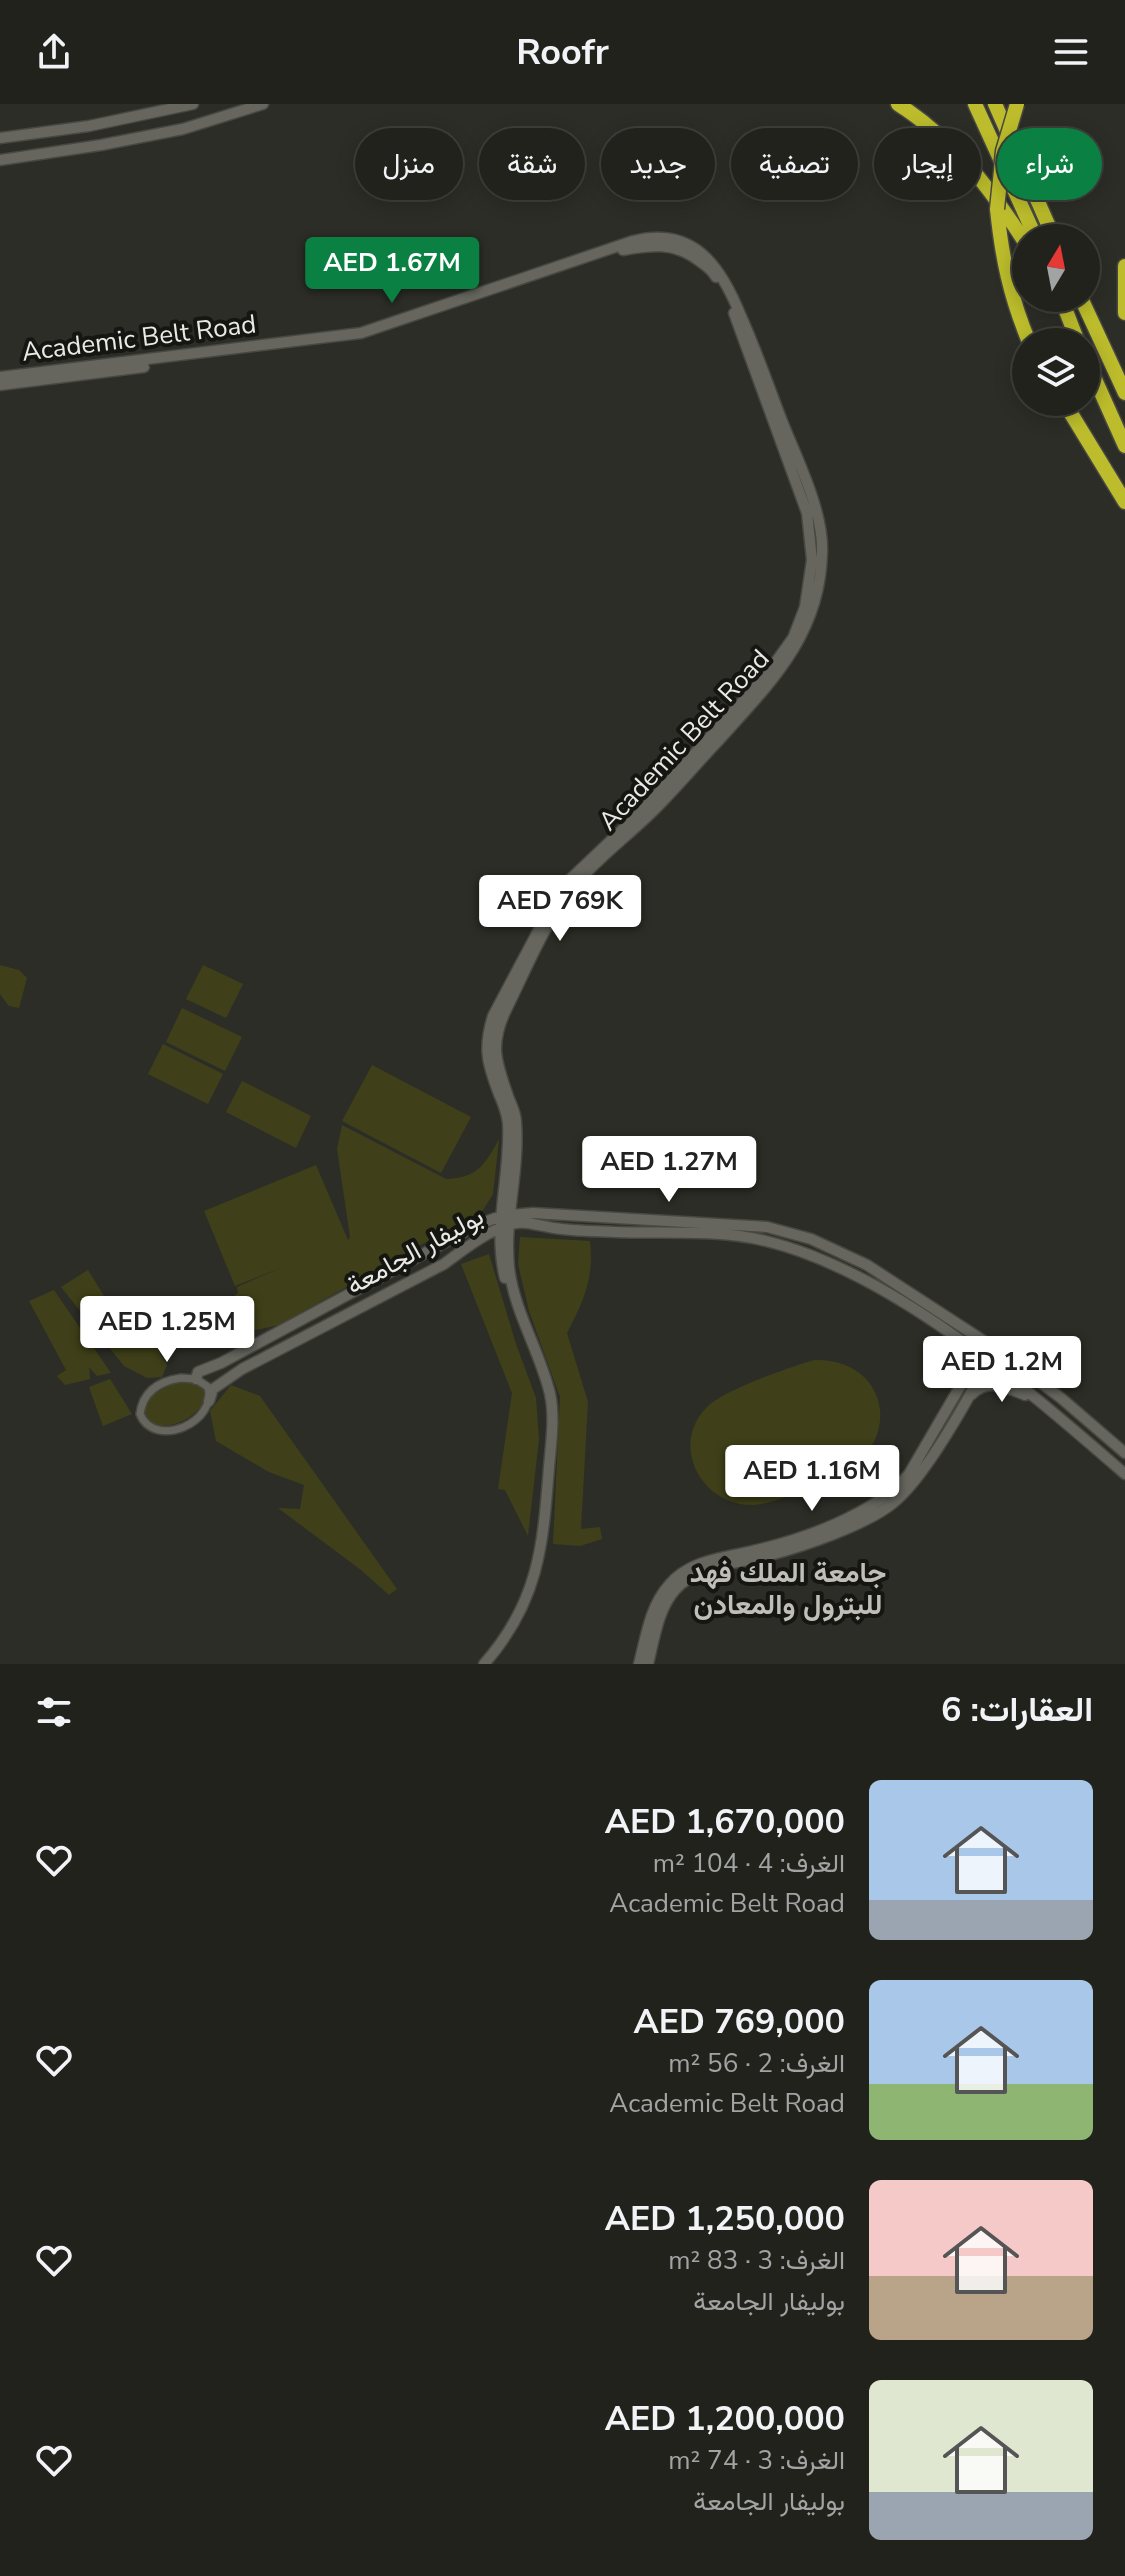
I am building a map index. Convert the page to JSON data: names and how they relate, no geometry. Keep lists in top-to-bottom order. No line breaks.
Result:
{"streets":{"street":["Academic Belt Road","بوليفار الجامعة"]},"crossings":[["Academic Belt Road","بوليفار الجامعة"]],"districts":["جامعة الملك فهد للبترول والمعادن"],"north":"top","page":{"header":"Roofr","chip":["شراء","إيجار","تصفية","جديد","شقة","منزل"],"price":["AED 1.67M","AED 769K","AED 1.27M","AED 1.25M","AED 1.2M","AED 1.16M"],"heading":"العقارات: 6","list":[{"name":"AED 1,670,000","note":"الغرف: 4 · 104 m² · Academic Belt Road"},{"name":"AED 769,000","note":"الغرف: 2 · 56 m² · Academic Belt Road"},{"name":"AED 1,250,000","note":"الغرف: 3 · 83 m² · بوليفار الجامعة"},{"name":"AED 1,200,000","note":"الغرف: 3 · 74 m² · بوليفار الجامعة"}]}}
